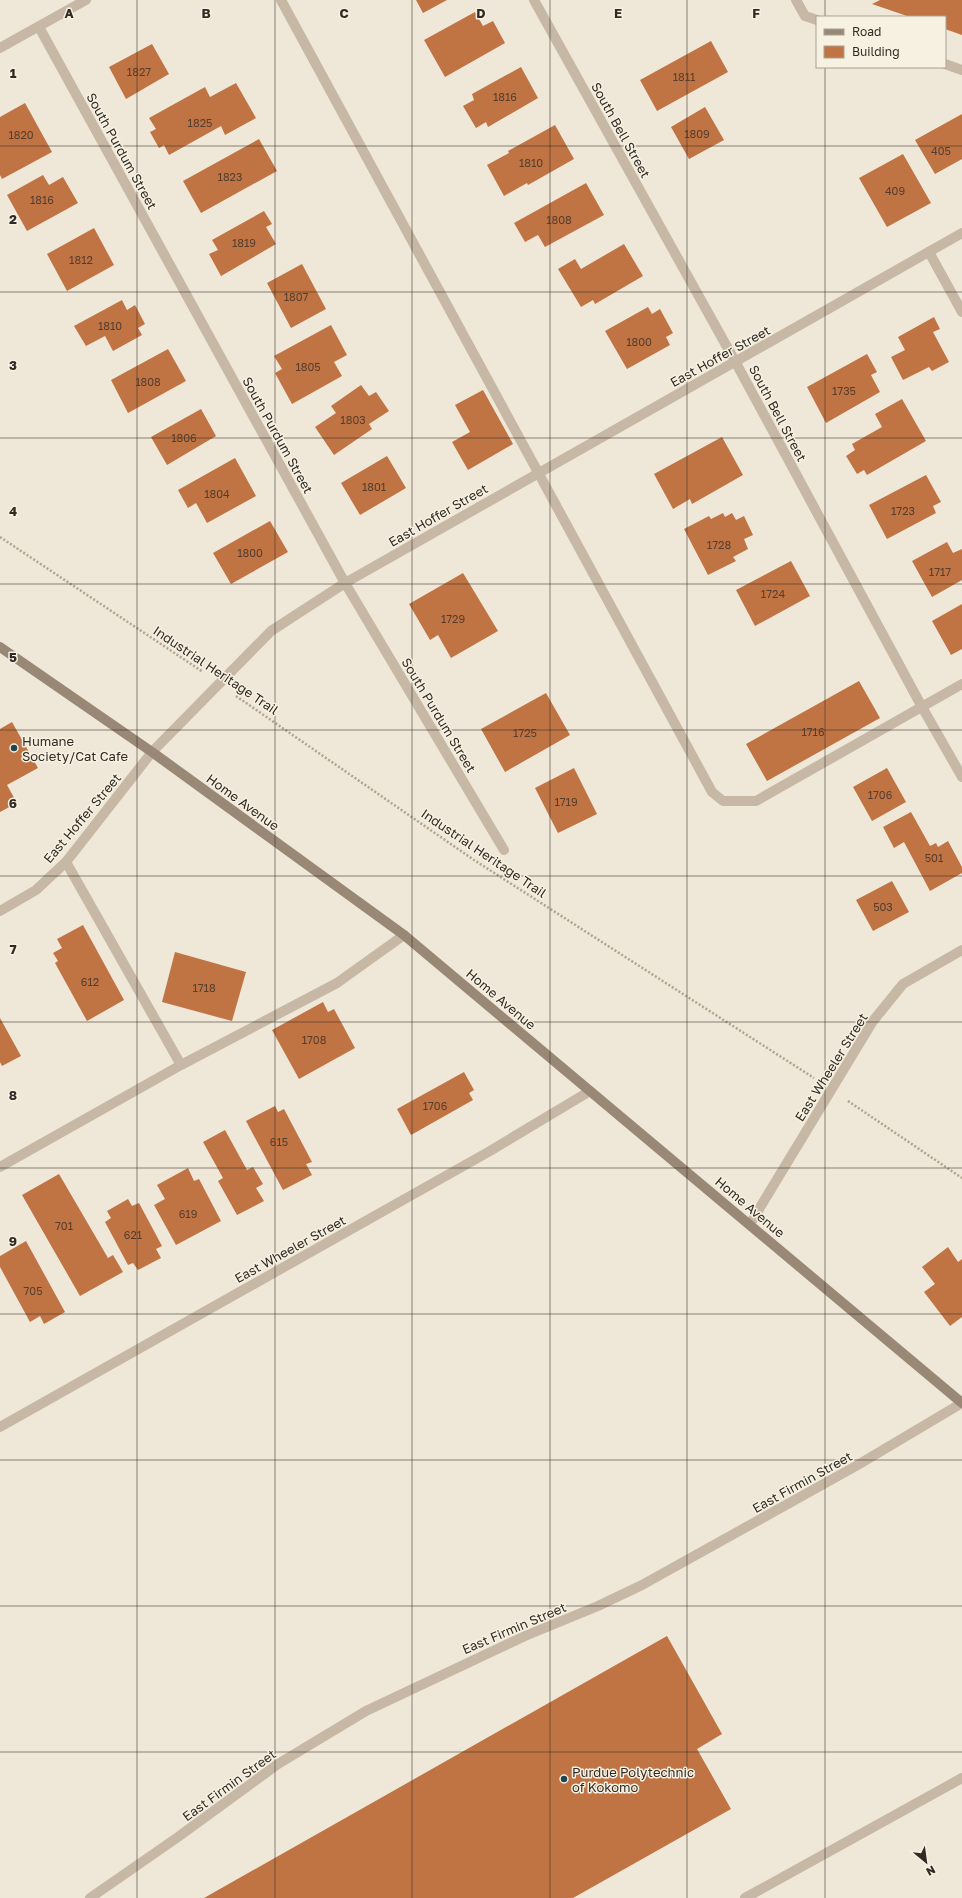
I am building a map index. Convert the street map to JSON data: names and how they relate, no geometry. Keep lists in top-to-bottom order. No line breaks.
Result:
{"streets":{"main road":["Home Avenue"],"street":["South Bell Street","South Purdum Street","East Hoffer Street","East Wheeler Street","East Firmin Street"],"path":["Industrial Heritage Trail"]},"crossings":[["South Bell Street","East Hoffer Street"],["South Purdum Street","East Hoffer Street"],["East Hoffer Street","Industrial Heritage Trail"],["East Hoffer Street","Home Avenue"],["Industrial Heritage Trail","East Wheeler Street"],["Home Avenue","East Wheeler Street"],["Home Avenue","East Firmin Street"]],"places":["Humane Society/Cat Cafe","Purdue Polytechnic of Kokomo"],"house_numbers":["1827","1811","1816","1825","1809","1820","405","1810","1823","409","1816","1808","1819","1812","1807","1810","1800","1805","1808","1735","1803","1806","1801","1804","1723","1728","1800","1717","1724","1729","1716","1725","1706","1719","501","503","612","1718","1708","1706","615","619","701","621","705"],"legend":["Road","Building"],"north":"bottom right","grid":{"columns":["A","B","C","D","E","F"],"rows":["1","2","3","4","5","6","7","8","9"]}}
